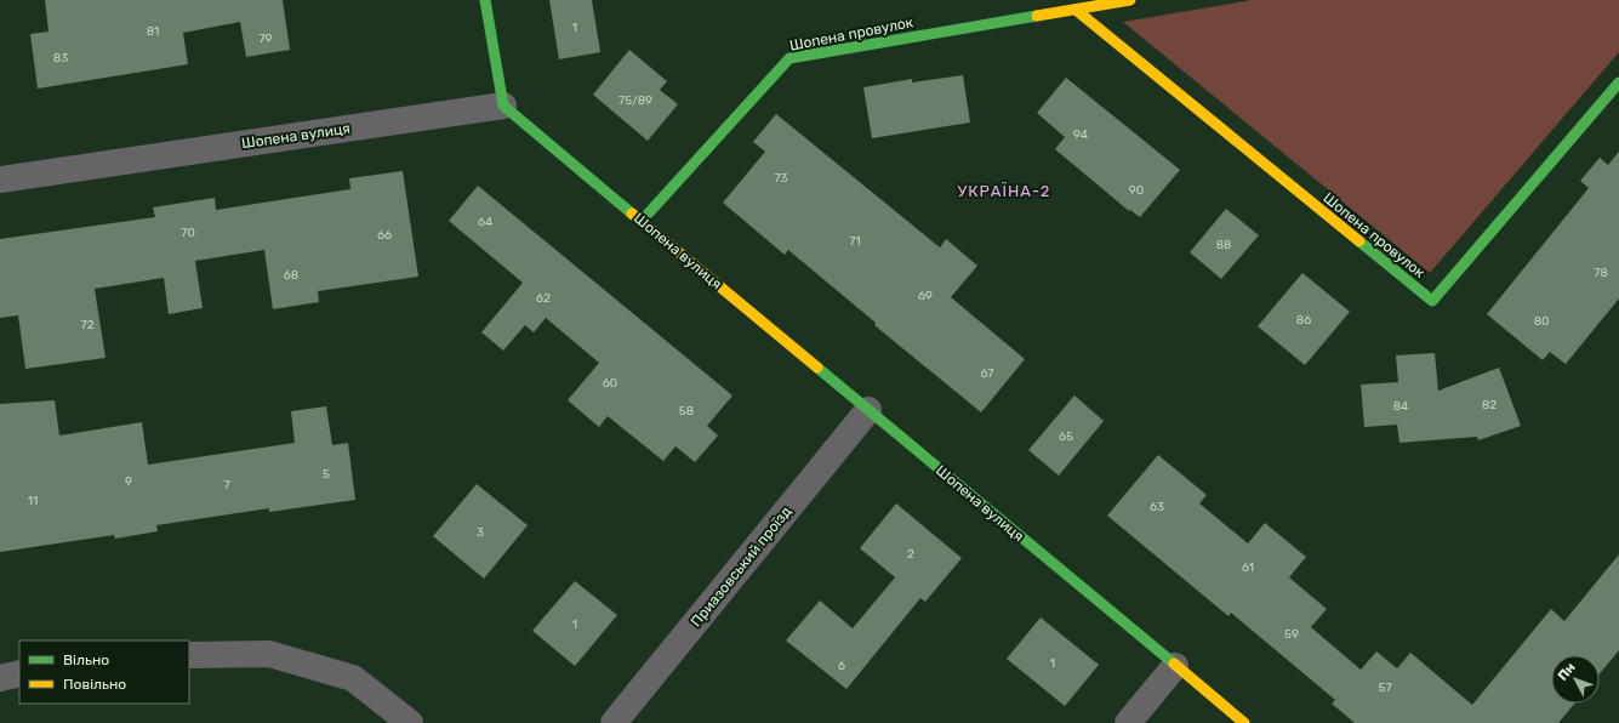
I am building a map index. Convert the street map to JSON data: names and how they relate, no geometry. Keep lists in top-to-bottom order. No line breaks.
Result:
{"streets":{"street":["Шопена провулок","Шопена вулиця","Приазовський проїзд"]},"crossings":[["Шопена провулок","Шопена вулиця"],["Шопена вулиця","Приазовський проїзд"]],"districts":["УКРАЇНА-2"],"house_numbers":["1","81","79","83","75/89","94","73","90","64","70","66","71","88","78","68","69","62","86","80","72","67","60","82","84","58","65","5","9","7","11","63","3","2","61","1","59","1","6","57"],"legend":["Вільно","Повільно"],"north":"top left"}
